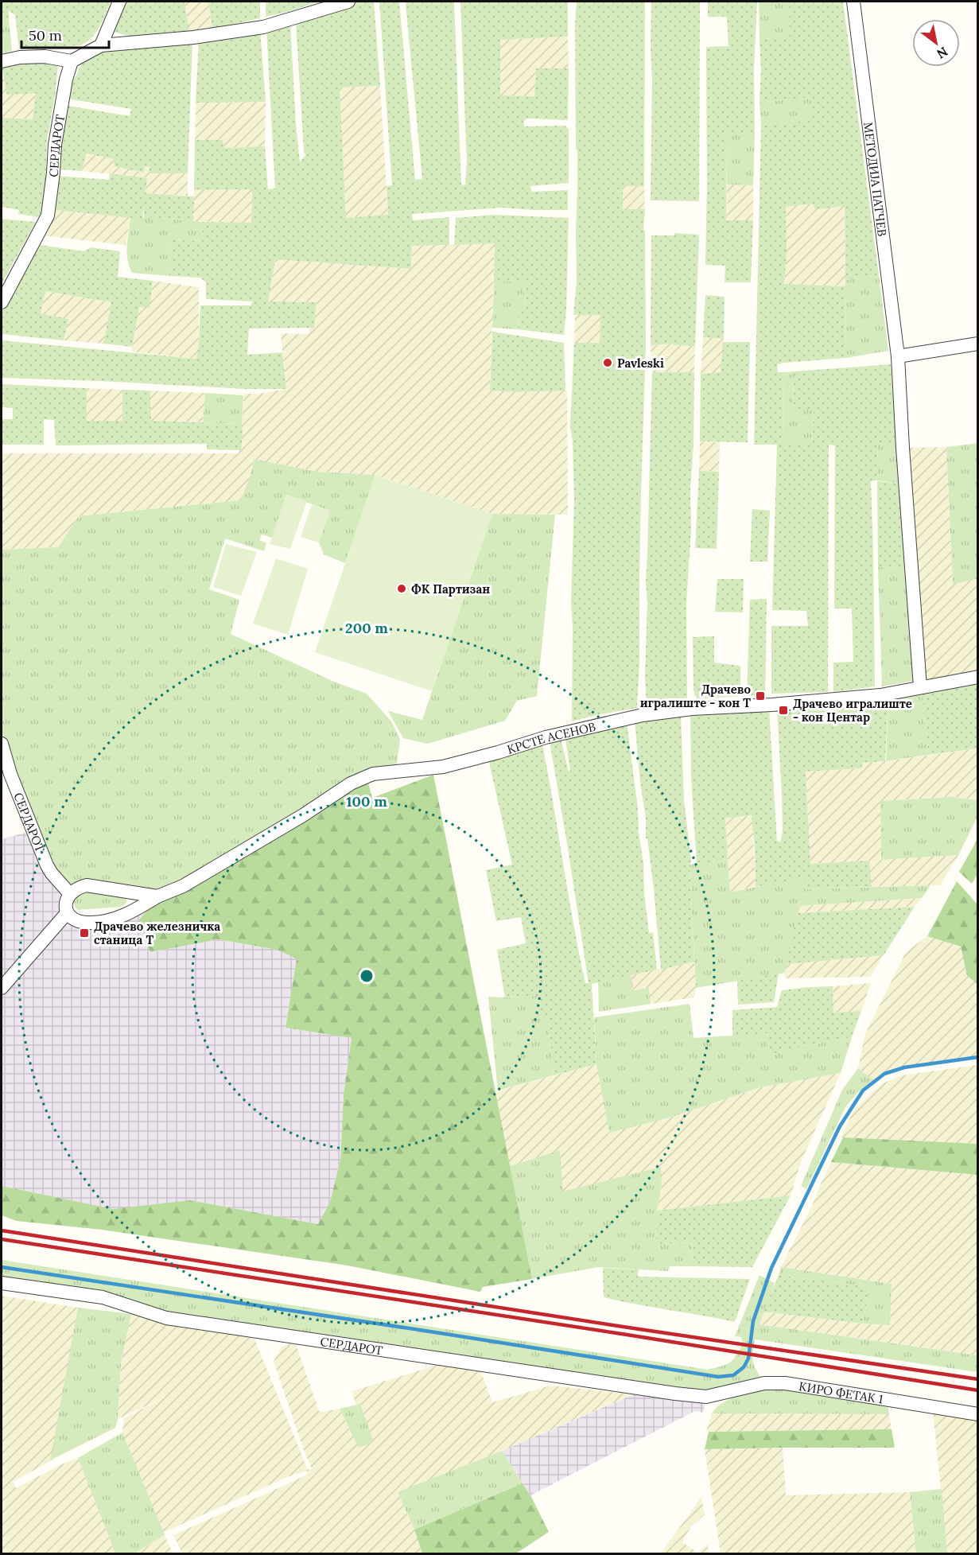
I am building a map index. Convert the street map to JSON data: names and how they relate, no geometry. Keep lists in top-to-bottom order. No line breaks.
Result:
{"streets":{"street":["СЕРДАРОТ","МЕТОДИЈА ПАТЧЕВ","КРСТЕ АСЕНОВ","КИРО ФЕТАК 1"]},"crossings":[["СЕРДАРОТ","КИРО ФЕТАК 1"],["МЕТОДИЈА ПАТЧЕВ","КРСТЕ АСЕНОВ"]],"places":{"other":["Pavleski","ФК Партизан"],"transit":["Драчево игралиште - кон T","Драчево игралиште - кон Центар","Драчево железничка станица Т"]},"scale_bar":"50 m","north":"bottom right","rings":["200 m","100 m"]}
